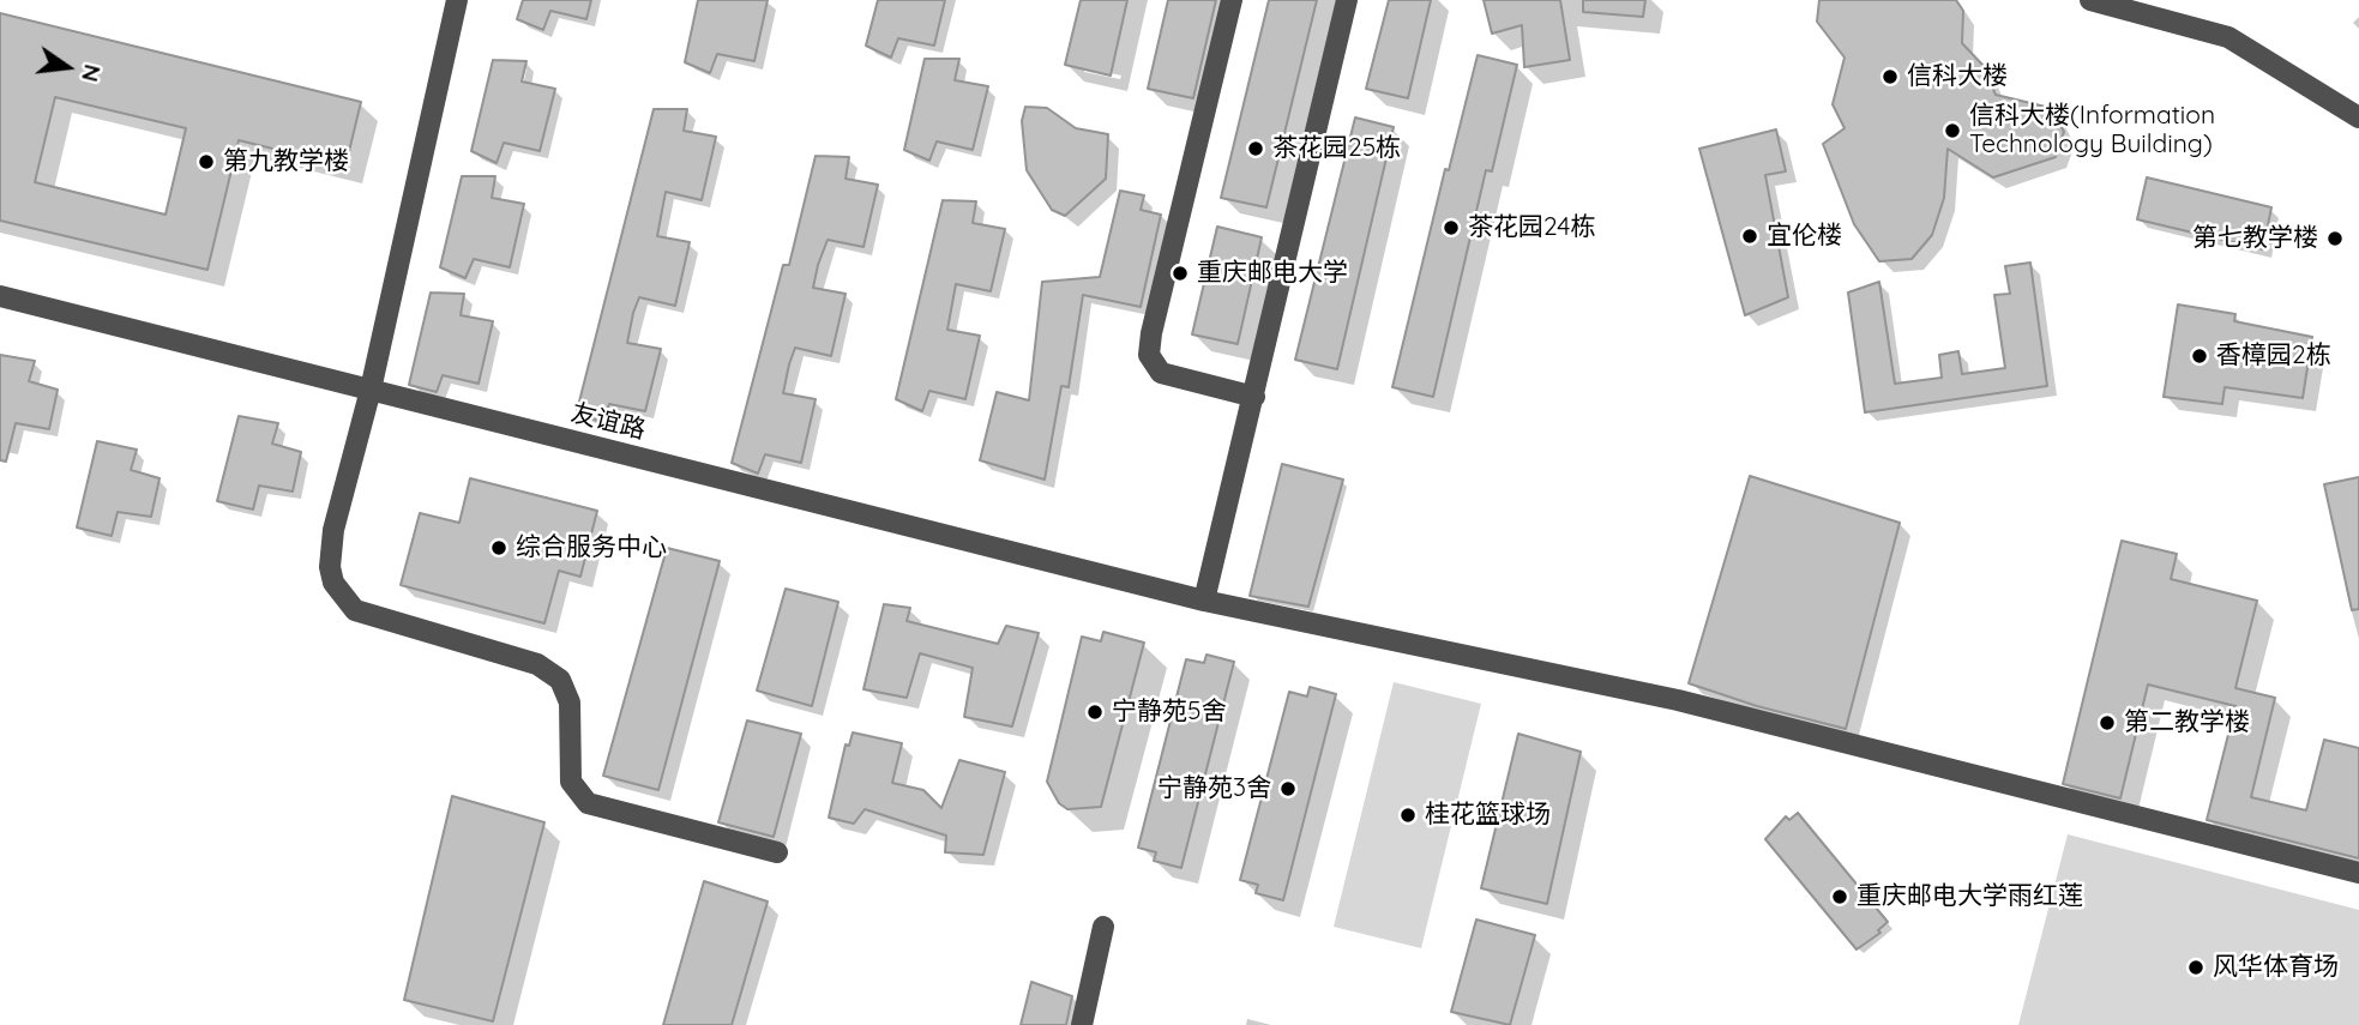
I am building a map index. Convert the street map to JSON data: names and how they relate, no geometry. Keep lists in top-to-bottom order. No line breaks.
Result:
{"streets":{"street":["友谊路"]},"places":["信科大楼","信科大楼(Information Technology Building)","茶花园25栋","第九教学楼","茶花园24栋","宜伦楼","第七教学楼","重庆邮电大学","香樟园2栋","综合服务中心","宁静苑5舍","第二教学楼","宁静苑3舍","桂花篮球场","重庆邮电大学雨红莲","风华体育场"],"north":"right"}
